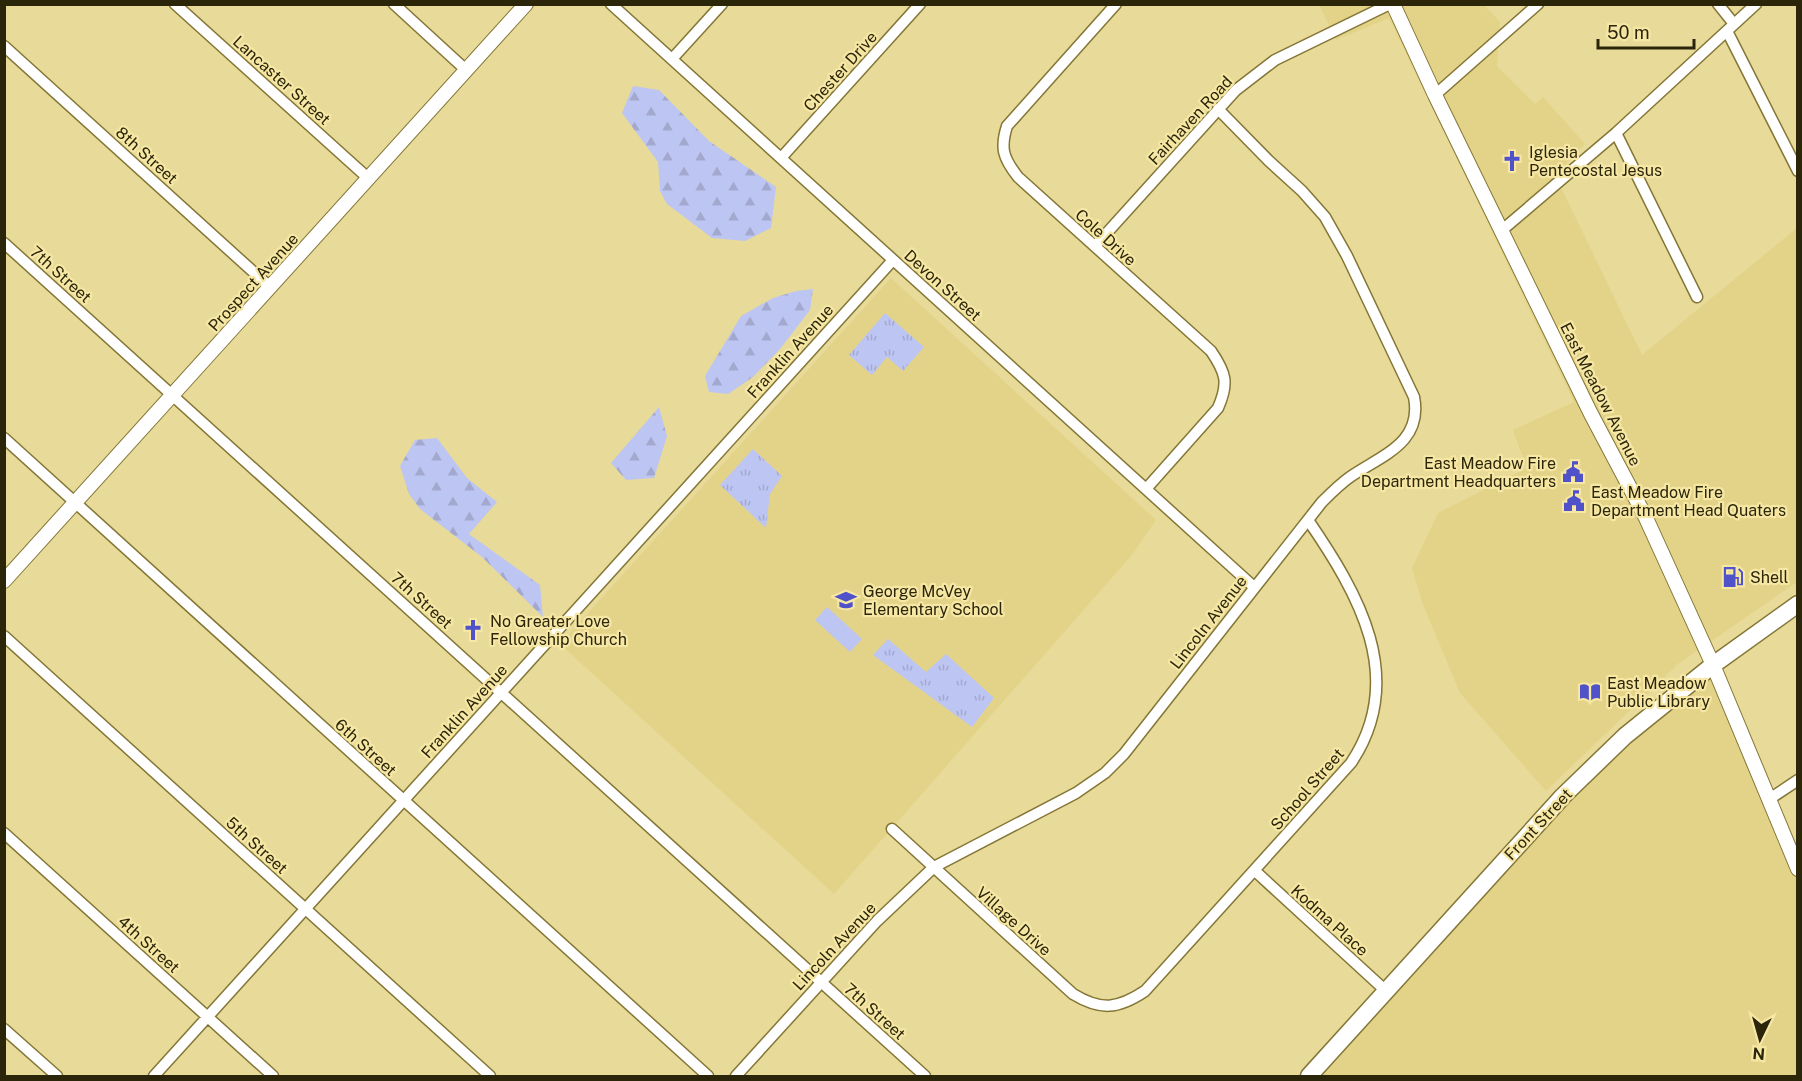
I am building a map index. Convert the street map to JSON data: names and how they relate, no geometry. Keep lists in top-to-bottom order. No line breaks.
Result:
{"streets":{"main road":["Front Street"],"street":["Chester Drive","Lancaster Street","Fairhaven Road","8th Street","Cole Drive","7th Street","Prospect Avenue","Devon Street","Franklin Avenue","East Meadow Avenue","Lincoln Avenue","6th Street","School Street","5th Street","Kodma Place","Village Drive","4th Street"]},"crossings":[["Chester Drive","Devon Street"],["Lancaster Street","Prospect Avenue"],["Fairhaven Road","Cole Drive"],["Fairhaven Road","East Meadow Avenue"],["Fairhaven Road","Lincoln Avenue"],["8th Street","Prospect Avenue"],["Cole Drive","Devon Street"],["7th Street","Prospect Avenue"],["7th Street","Franklin Avenue"],["7th Street","Lincoln Avenue"],["Prospect Avenue","6th Street"],["Devon Street","Franklin Avenue"],["Devon Street","Lincoln Avenue"],["Franklin Avenue","6th Street"],["Franklin Avenue","5th Street"],["Franklin Avenue","4th Street"],["East Meadow Avenue","Front Street"],["Lincoln Avenue","School Street"],["Lincoln Avenue","Village Drive"],["School Street","Kodma Place"],["School Street","Village Drive"],["Front Street","Kodma Place"]],"places":{"church":["Iglesia Pentecostal Jesus","No Greater Love Fellowship Church"],"public building":["East Meadow Fire Department Headquarters","East Meadow Fire Department Head Quaters"],"fuel station":["Shell"],"school or university":["George McVey Elementary School"],"library":["East Meadow Public Library"]},"scale_bar":"50 m","north":"bottom"}
